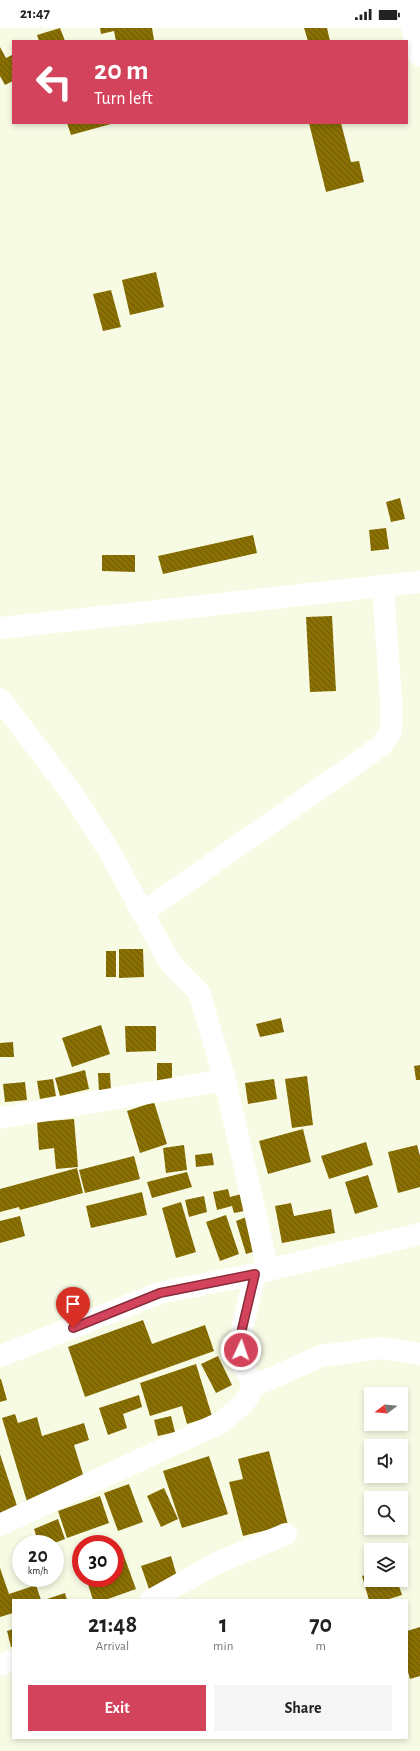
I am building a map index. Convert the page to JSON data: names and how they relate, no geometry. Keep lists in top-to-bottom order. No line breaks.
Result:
{"north":"left","page":{"status":"21:47","turn":["20 m","Turn left"],"speed":"20 km/h","limit":"30","eta":["21:48","Arrival","1","min","70","m"],"buttons":["Exit","Share"]}}
